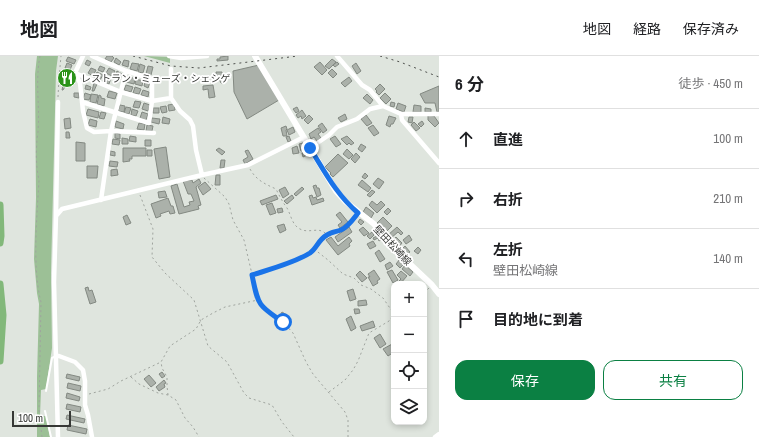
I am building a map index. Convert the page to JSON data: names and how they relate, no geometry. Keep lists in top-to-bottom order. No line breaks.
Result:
{"streets":{"main road":["壁田松崎線"]},"places":{"restaurant":["レストラン・ミューズ・シェシゲ"]},"scale_bar":"100 m","page":{"header":"地図","nav":["地図","経路","保存済み"],"heading":["6 分","徒歩 · 450 m"],"list":[["直進","100 m"],["右折","210 m"],["左折","壁田松崎線","140 m"],"目的地に到着"],"map_buttons":["+","−"],"buttons":["保存","共有"],"scale":"100 m"}}
